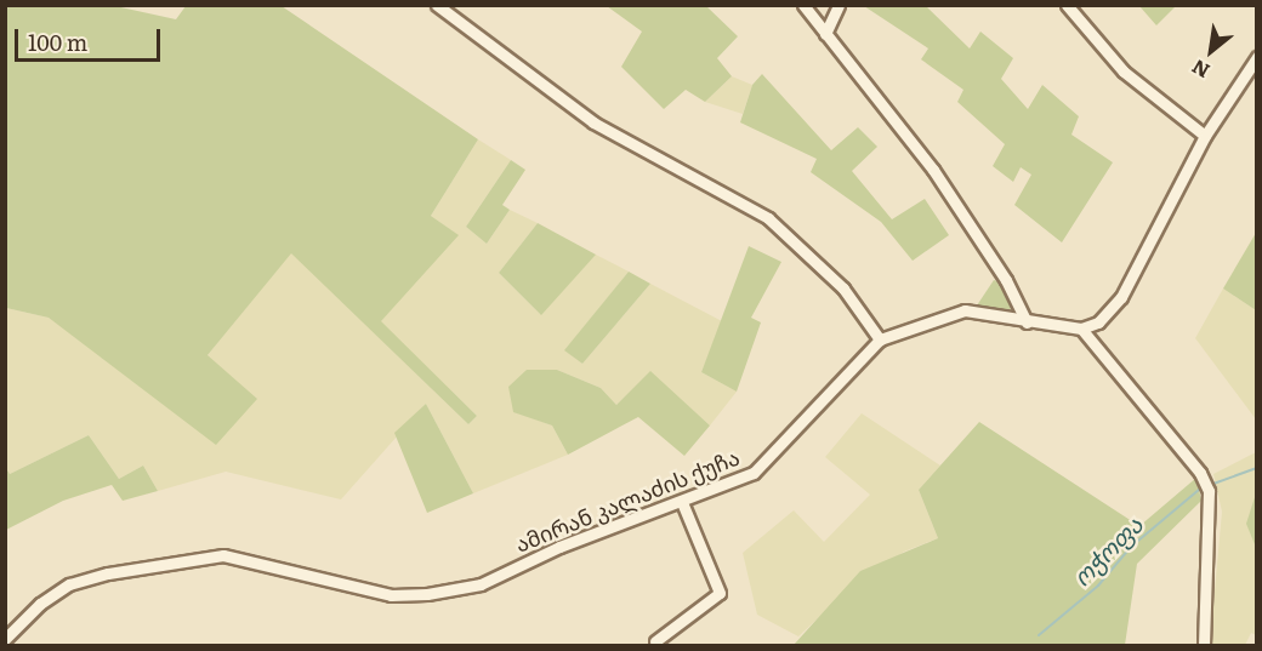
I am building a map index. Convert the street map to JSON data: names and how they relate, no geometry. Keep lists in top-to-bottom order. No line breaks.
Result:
{"streets":{"street":["ამირან კალაძის ქუჩა"]},"water":["ოჭოფა"],"scale_bar":"100 m","north":"bottom left"}
